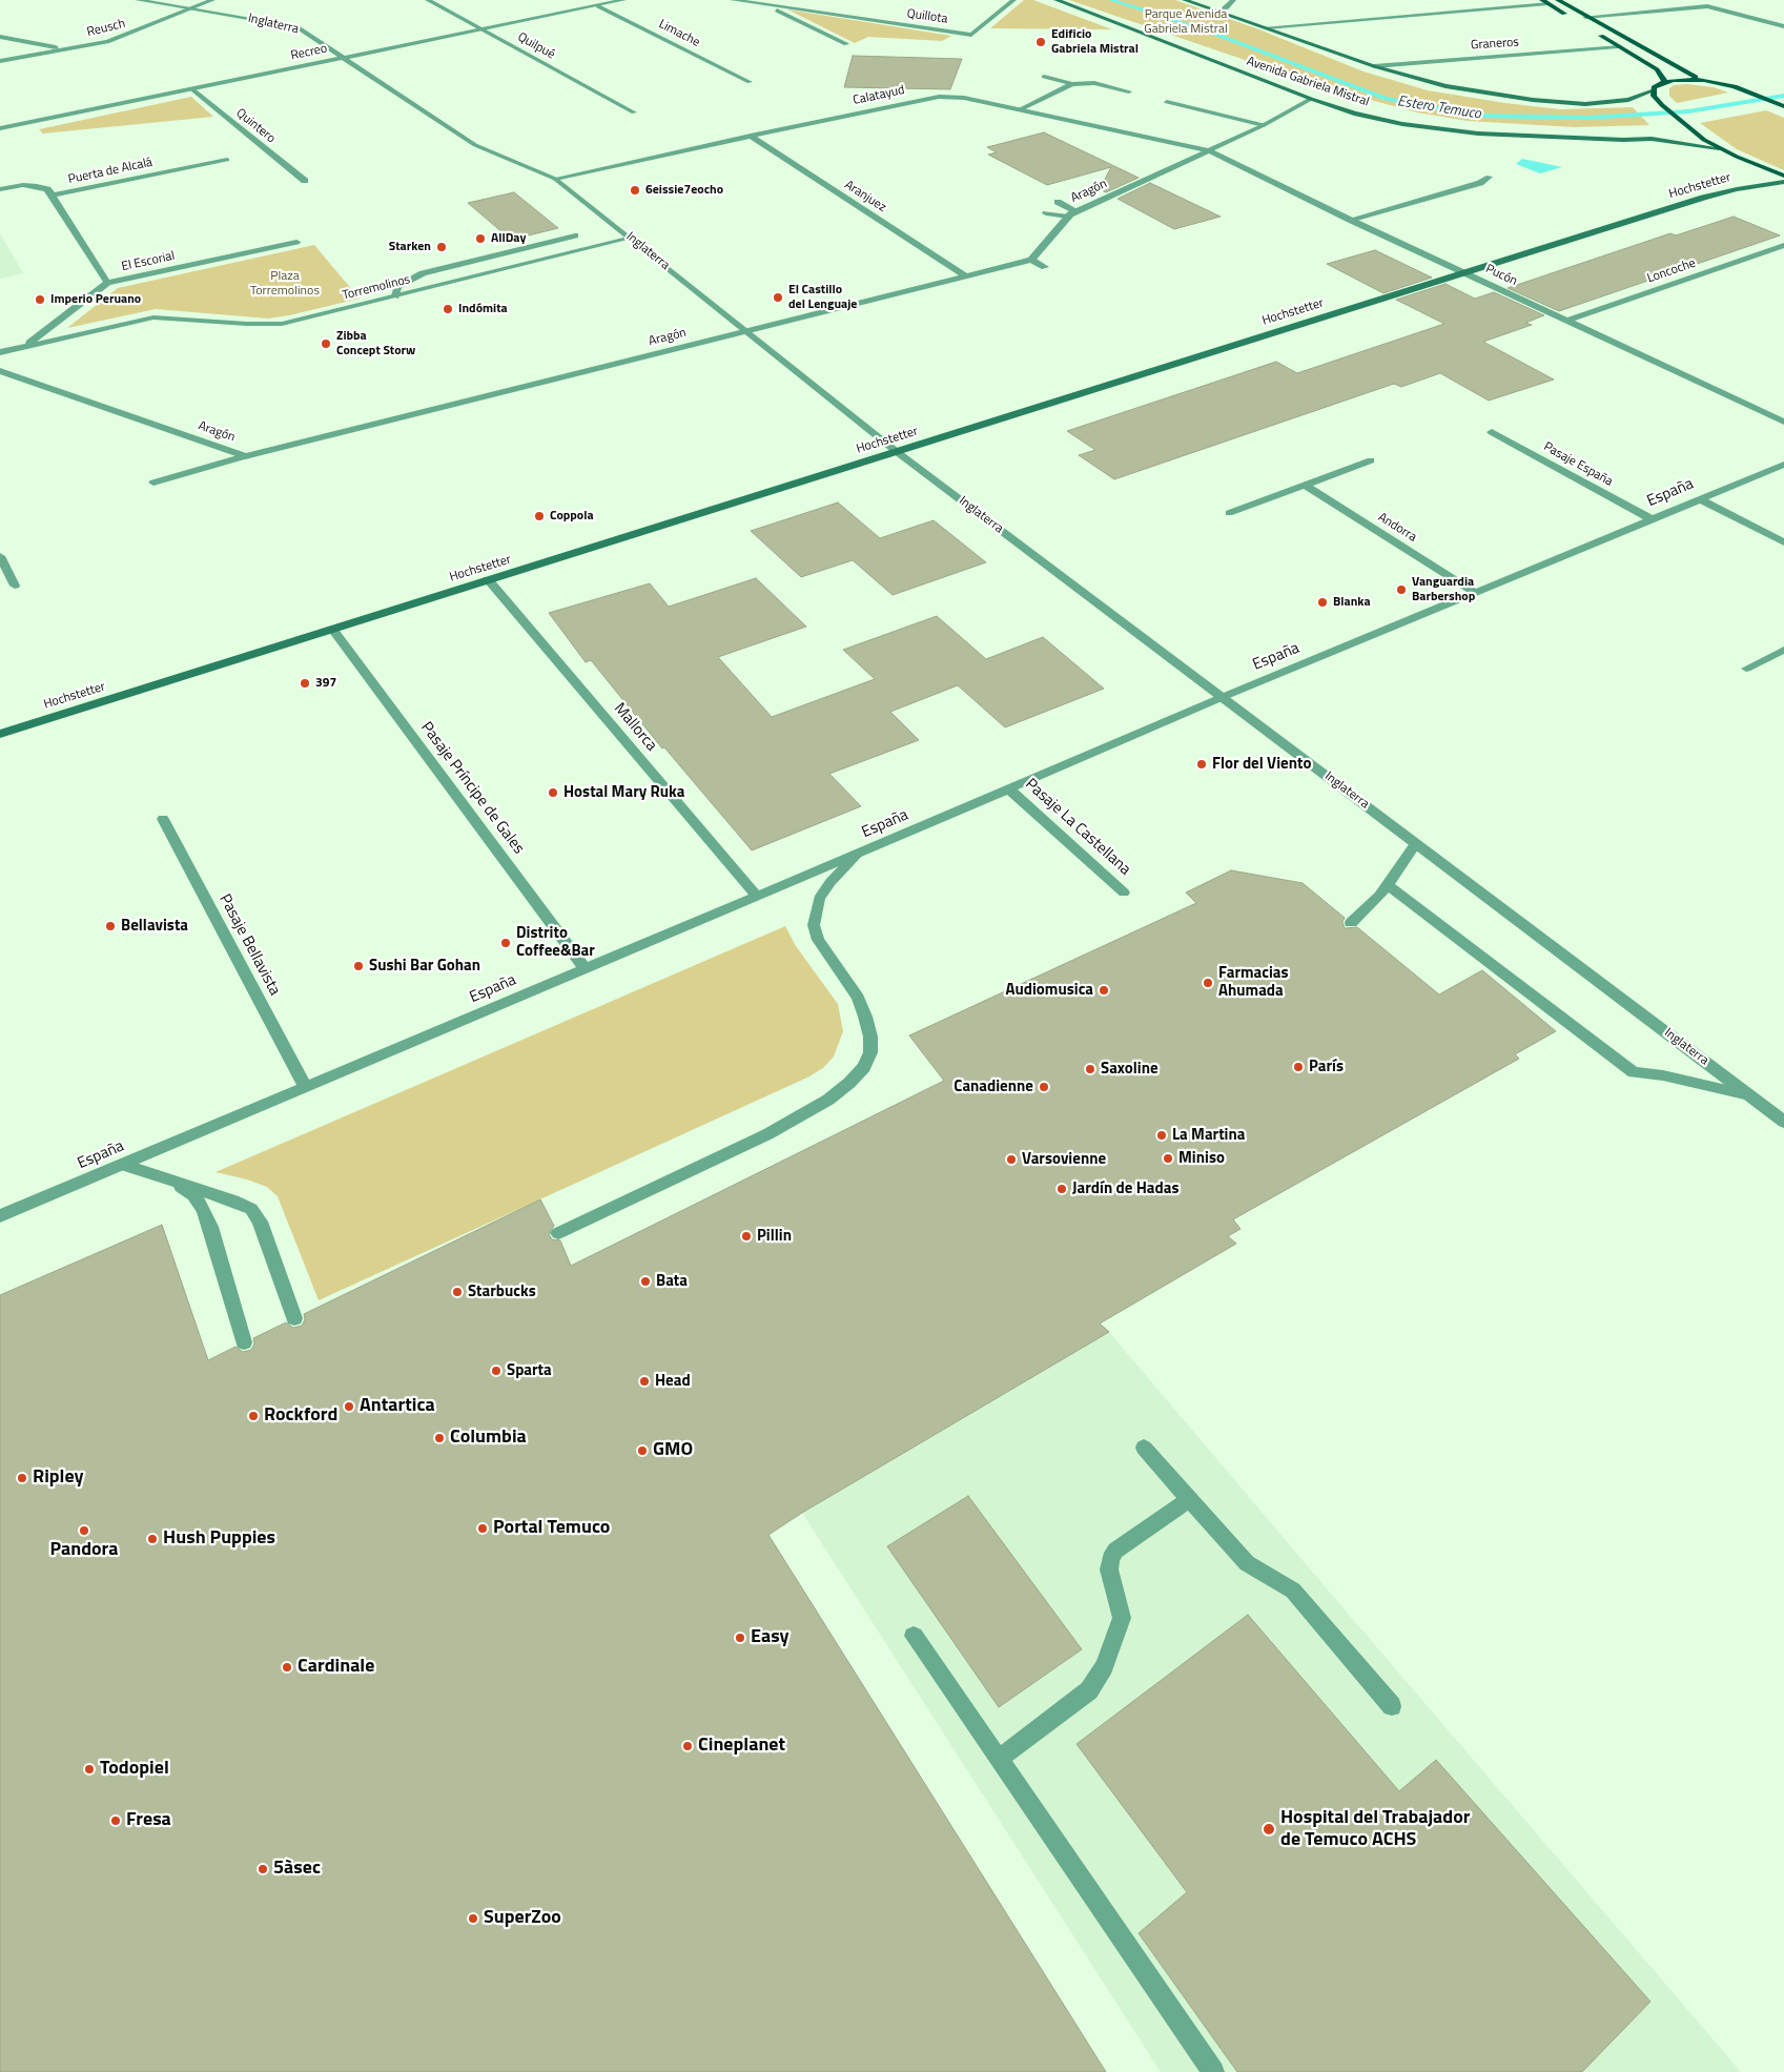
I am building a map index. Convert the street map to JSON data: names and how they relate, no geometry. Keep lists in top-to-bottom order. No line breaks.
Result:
{"streets":{"main road":["Avenida Gabriela Mistral","Hochstetter"],"street":["Quillota","Inglaterra","Reusch","Limache","Graneros","Quilpué","Recreo","Calatayud","Quintero","Puerta de Alcalá","Aragón","Aranjuez","El Escorial","Loncoche","Pucón","Torremolinos","Pasaje España","España","Andorra","Mallorca","Pasaje Príncipe de Gales","Pasaje La Castellana","Pasaje Bellavista"]},"crossings":[["Inglaterra","Reusch"],["Inglaterra","Recreo"],["Inglaterra","Calatayud"],["Inglaterra","Hochstetter"],["Inglaterra","Aragón"],["Inglaterra","Torremolinos"],["Inglaterra","España"],["Limache","Recreo"],["Quilpué","Recreo"],["Recreo","Quintero"],["Avenida Gabriela Mistral","Aragón"],["Calatayud","Aragón"],["Calatayud","Aranjuez"],["Calatayud","Pucón"],["Hochstetter","Pucón"],["Hochstetter","Mallorca"],["Hochstetter","Pasaje Príncipe de Gales"],["Aragón","Aranjuez"],["Aragón","Pucón"],["El Escorial","Torremolinos"],["Loncoche","Pucón"],["Pasaje España","España"],["España","Andorra"],["España","Mallorca"],["España","Pasaje Príncipe de Gales"],["España","Pasaje La Castellana"],["España","Pasaje Bellavista"]],"water":["Estero Temuco"],"parks":["Parque Avenida Gabriela Mistral","Plaza Torremolinos"],"places":["Edificio Gabriela Mistral","6eissie7eocho","AllDay","Starken","El Castillo del Lenguaje","Imperio Peruano","Indómita","Zibba Concept Storw","Coppola","Vanguardia Barbershop","Blanka","397","Flor del Viento","Hostal Mary Ruka","Bellavista","Distrito Coffee&Bar","Sushi Bar Gohan","Farmacias Ahumada","Audiomusica","París","Saxoline","Canadienne","La Martina","Miniso","Varsovienne","Jardín de Hadas","Pillin","Bata","Starbucks","Sparta","Head","Antartica","Rockford","Columbia","GMO","Ripley","Portal Temuco","Pandora","Hush Puppies","Easy","Cardinale","Cineplanet","Todopiel","Fresa","Hospital del Trabajador de Temuco ACHS","5àsec","SuperZoo"]}
